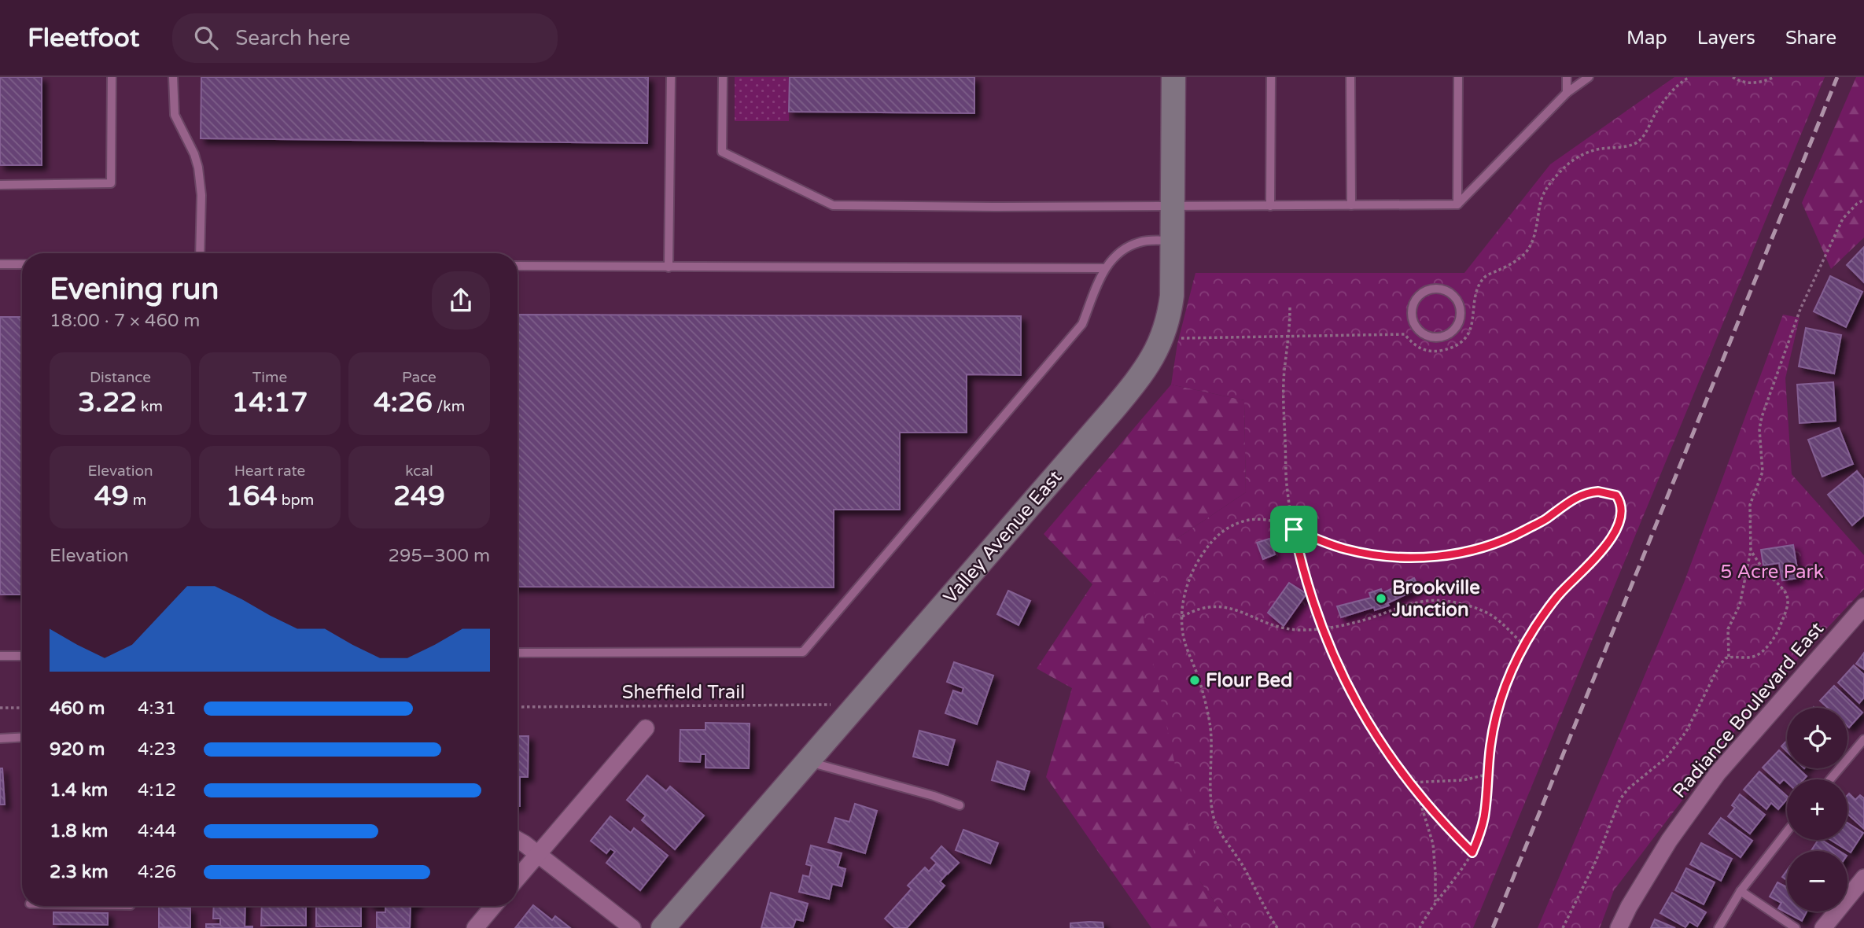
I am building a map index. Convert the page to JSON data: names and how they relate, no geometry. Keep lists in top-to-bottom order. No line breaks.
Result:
{"streets":{"main road":["Valley Avenue East"],"street":["Radiance Boulevard East"],"path":["Sheffield Trail"]},"crossings":[["Valley Avenue East","Sheffield Trail"]],"parks":["5 Acre Park"],"places":["Brookville Junction","Flour Bed"],"page":{"header":"Fleetfoot","search":"Search here","nav":["Map","Layers","Share"],"heading":["Evening run","18:00 · 7 × 460 m"],"stats":[["Distance","3.22 km"],["Time","14:17"],["Pace","4:26 /km"],["Elevation","49 m"],["Heart rate","164 bpm"],["kcal","249"]],"chart":["Elevation","295–300 m"],"list":[{"name":"460 m","note":"4:31"},{"name":"920 m","note":"4:23"},{"name":"1.4 km","note":"4:12"},{"name":"1.8 km","note":"4:44"},{"name":"2.3 km","note":"4:26"}],"map_buttons":["+","−"]}}
